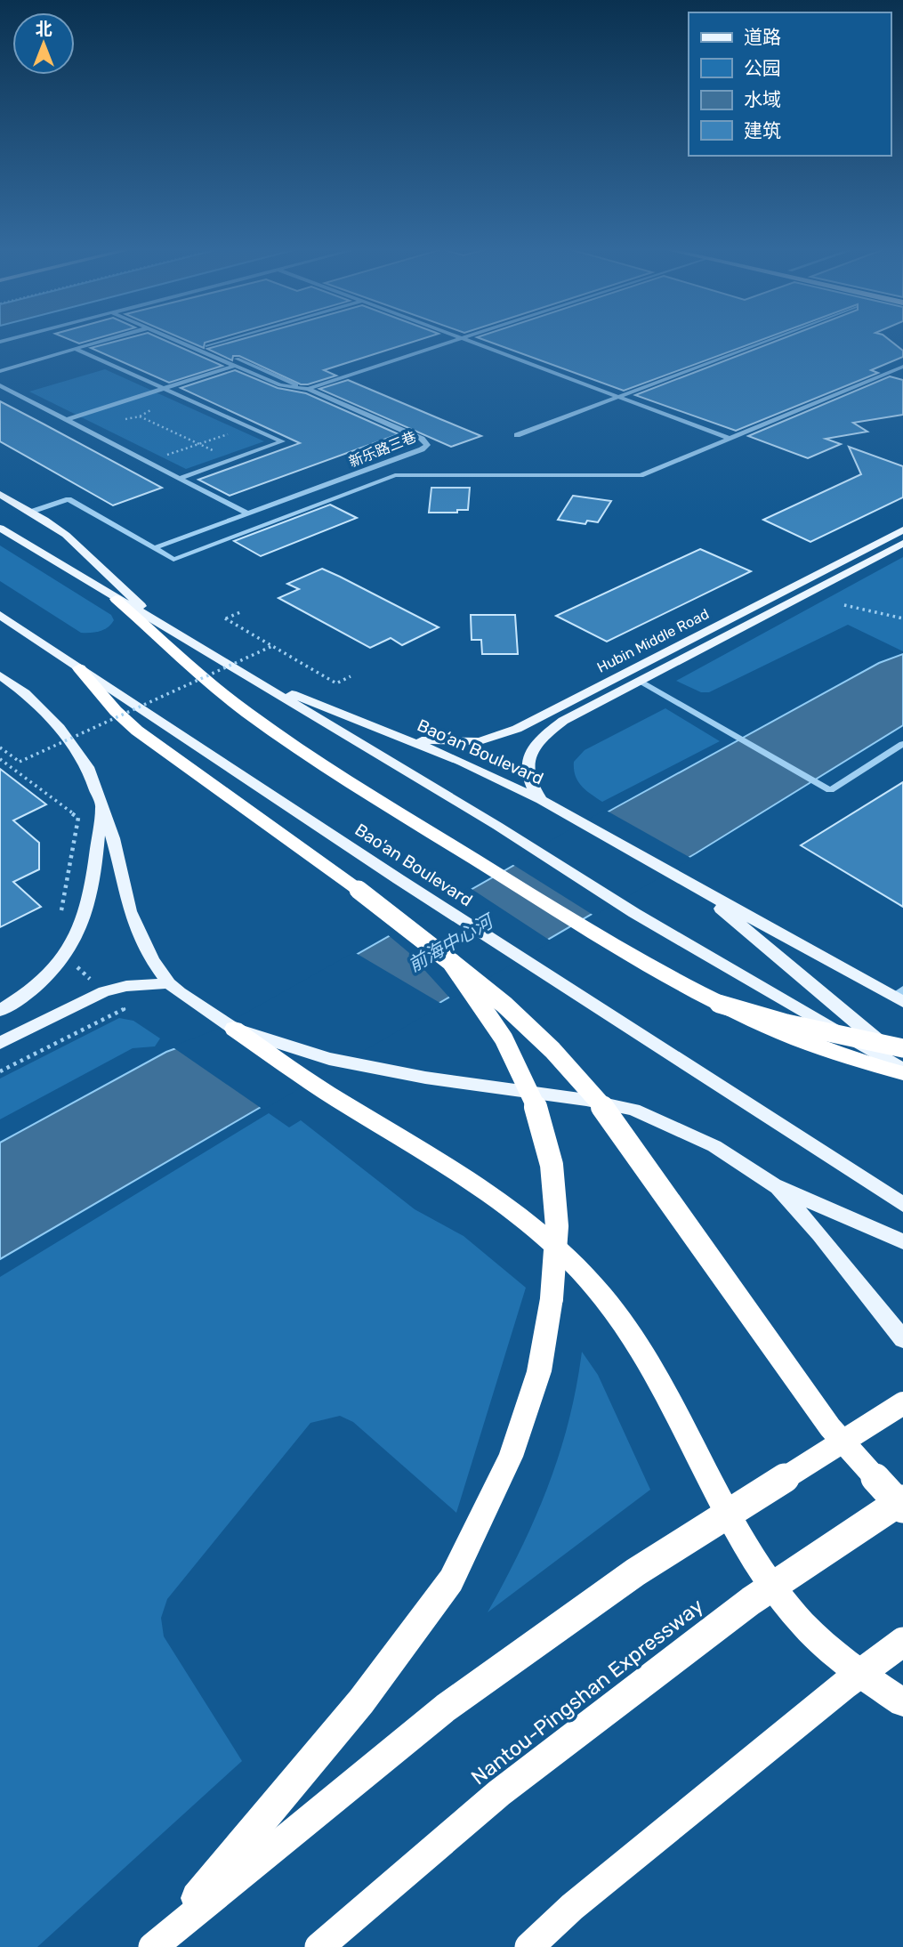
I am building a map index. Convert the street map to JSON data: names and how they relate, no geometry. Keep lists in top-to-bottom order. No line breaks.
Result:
{"streets":{"highway":["Nantou-Pingshan Expressway"],"main road":["Hubin Middle Road","Bao‘an Boulevard","Bao'an Boulevard"],"street":["新乐路三巷"]},"crossings":[["Hubin Middle Road","Bao‘an Boulevard"]],"water":["前海中心河"],"legend":["道路","公园","水域","建筑"],"north":"top"}
